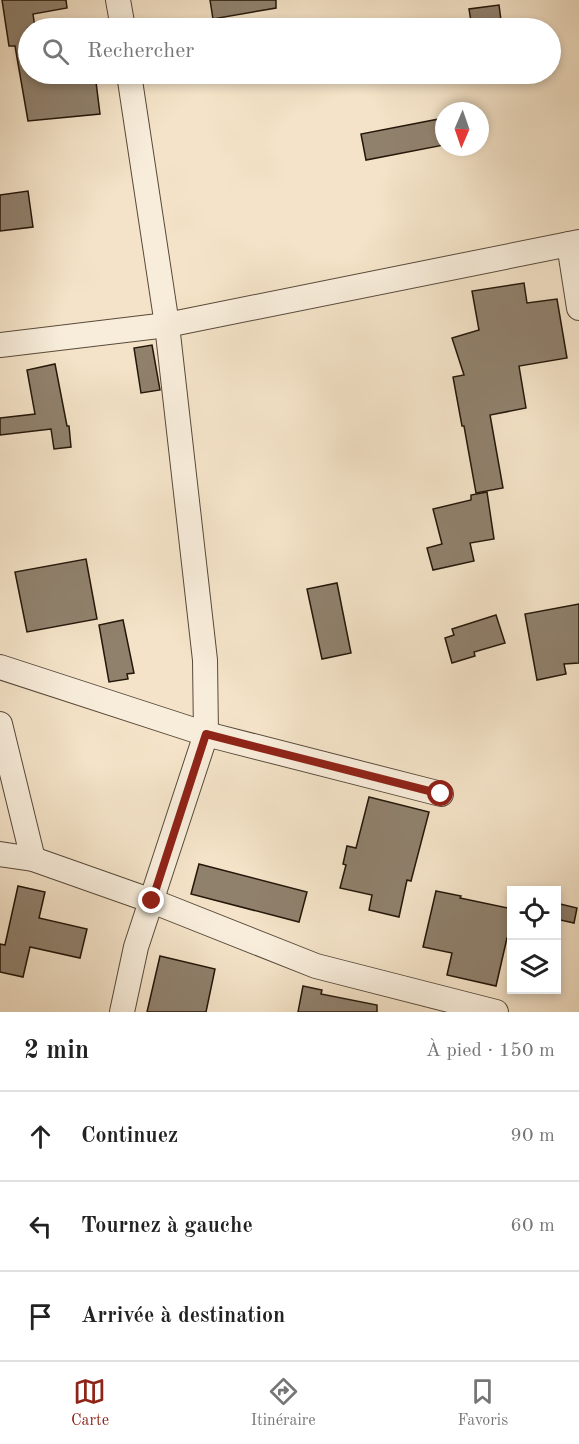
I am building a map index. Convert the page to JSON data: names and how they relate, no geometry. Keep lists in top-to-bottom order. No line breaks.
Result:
{"north":"bottom","page":{"search":"Rechercher","heading":["2 min","À pied · 150 m"],"list":[["Continuez","90 m"],["Tournez à gauche","60 m"],"Arrivée à destination"],"nav":["Carte","Itinéraire","Favoris"]}}
